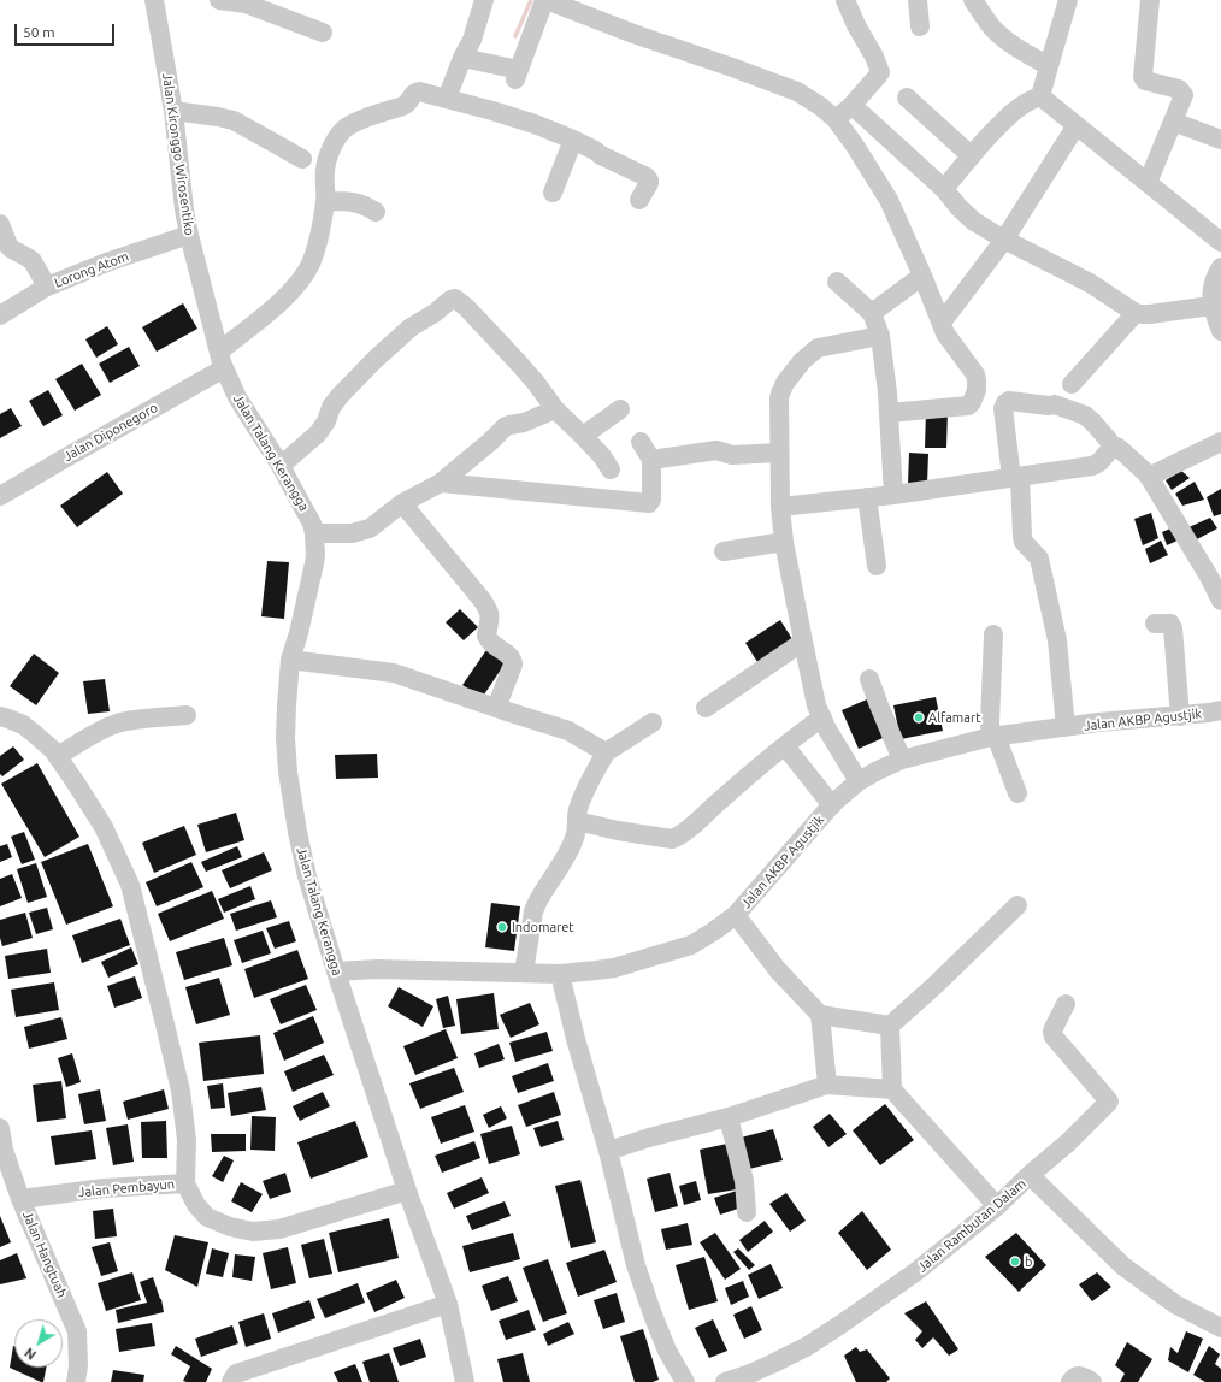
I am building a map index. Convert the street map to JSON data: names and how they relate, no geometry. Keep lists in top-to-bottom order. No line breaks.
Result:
{"streets":{"street":["Jalan Kironggo Wirosentiko","Lorong Atom","Jalan Diponegoro","Jalan Talang Kerangga","Jalan AKBP Agustjik","Jalan Pembayun","Jalan Rambutan Dalam","Jalan Hangtuah"]},"crossings":[["Jalan Kironggo Wirosentiko","Lorong Atom"],["Jalan Kironggo Wirosentiko","Jalan Diponegoro"],["Jalan Kironggo Wirosentiko","Jalan Talang Kerangga"],["Jalan Diponegoro","Jalan Talang Kerangga"],["Jalan Talang Kerangga","Jalan AKBP Agustjik"],["Jalan Talang Kerangga","Jalan Pembayun"],["Jalan Pembayun","Jalan Hangtuah"]],"places":["Alfamart","Indomaret","b"],"scale_bar":"50 m","north":"bottom left"}
